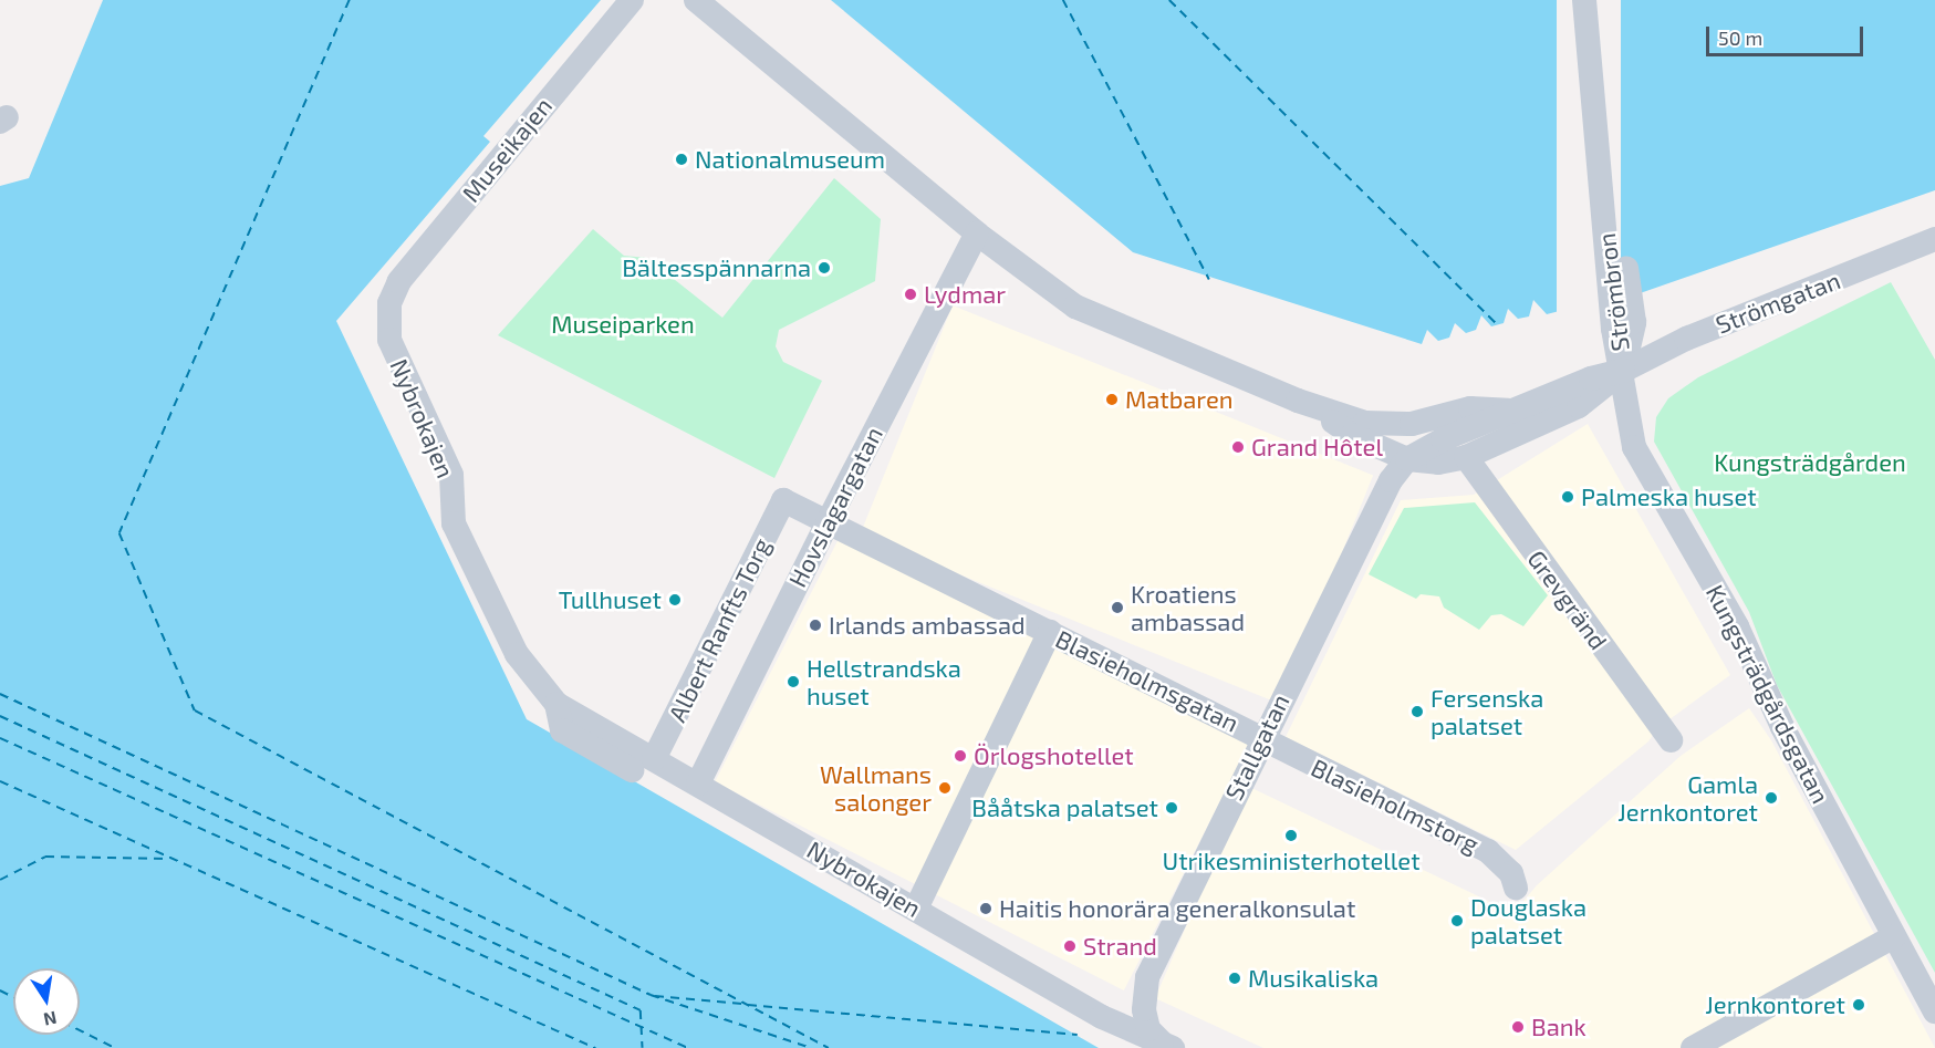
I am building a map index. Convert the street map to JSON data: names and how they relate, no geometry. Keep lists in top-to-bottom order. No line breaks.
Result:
{"streets":{"street":["Museikajen","Strömbron","Strömgatan","Nybrokajen","Hovslagargatan","Grevgränd","Albert Ranfts Torg","Blasieholmsgatan","Kungsträdgårdsgatan","Stallgatan","Blasieholmstorg"]},"crossings":[["Museikajen","Nybrokajen"],["Strömbron","Strömgatan"],["Strömbron","Kungsträdgårdsgatan"],["Strömgatan","Kungsträdgårdsgatan"],["Nybrokajen","Hovslagargatan"],["Nybrokajen","Albert Ranfts Torg"],["Nybrokajen","Stallgatan"],["Hovslagargatan","Blasieholmsgatan"],["Albert Ranfts Torg","Blasieholmsgatan"],["Blasieholmsgatan","Stallgatan"],["Blasieholmsgatan","Blasieholmstorg"],["Stallgatan","Blasieholmstorg"]],"parks":["Museiparken","Kungsträdgården"],"places":["Nationalmuseum","Bältesspännarna","Lydmar","Matbaren","Grand Hôtel","Palmeska huset","Tullhuset","Kroatiens ambassad","Irlands ambassad","Hellstrandska huset","Fersenska palatset","Örlogshotellet","Wallmans salonger","Gamla Jernkontoret","Bååtska palatset","Utrikesministerhotellet","Haitis honorära generalkonsulat","Douglaska palatset","Strand","Musikaliska","Jernkontoret","Bank"],"scale_bar":"50 m","north":"bottom"}
